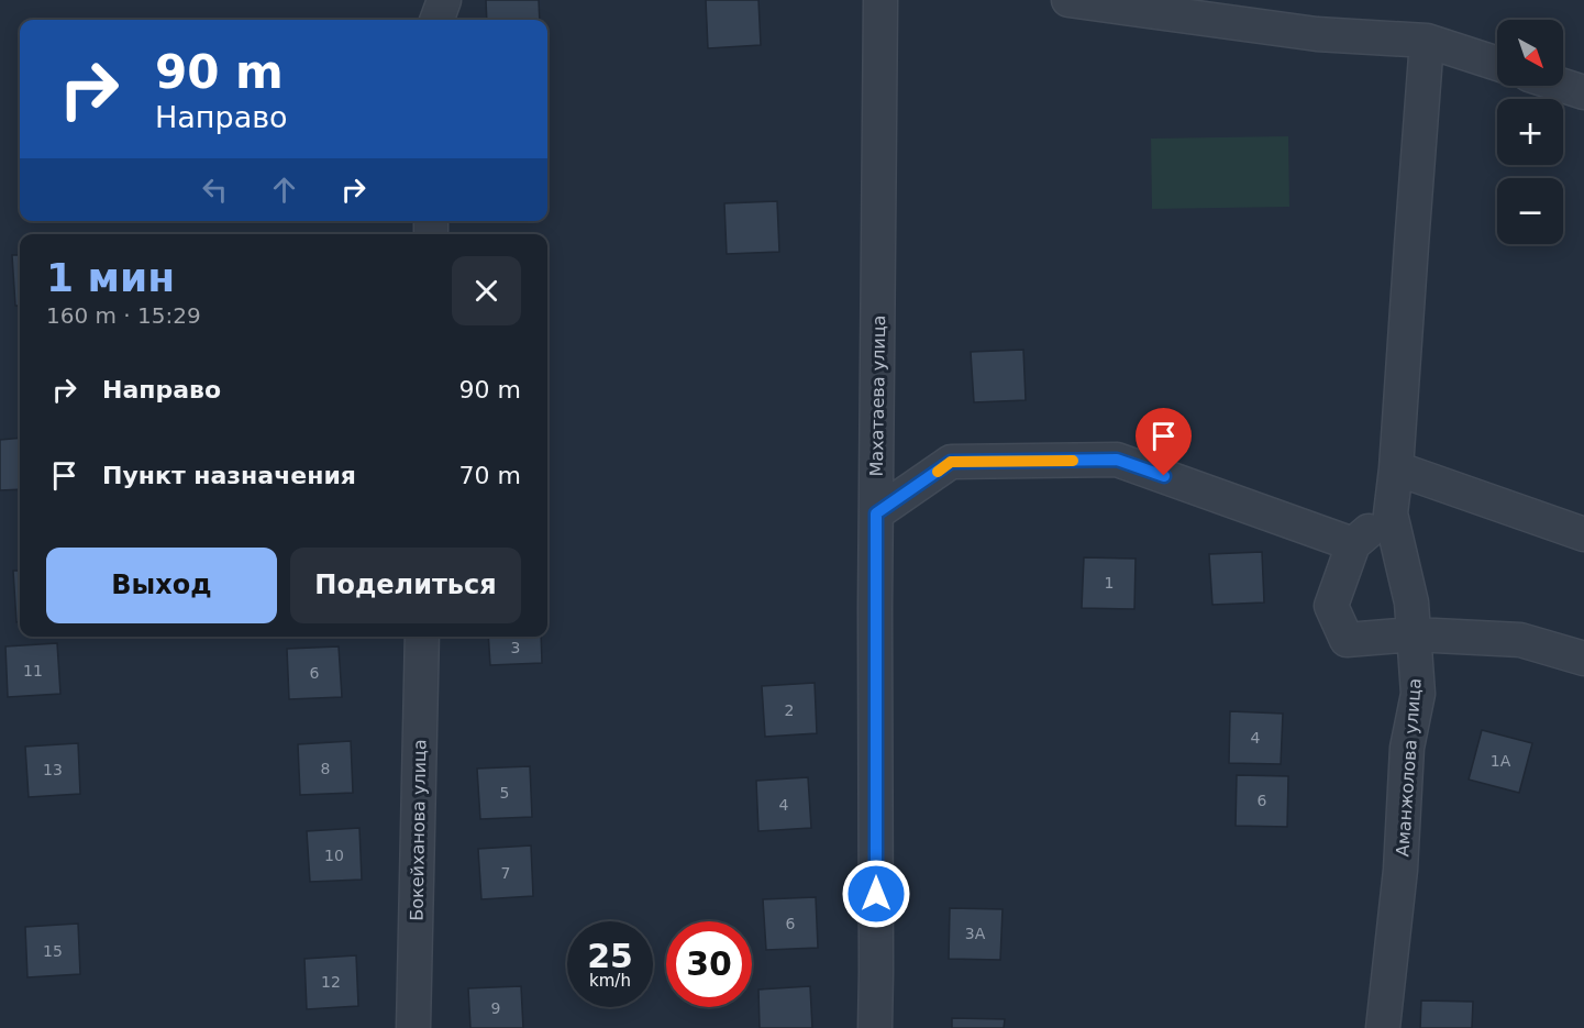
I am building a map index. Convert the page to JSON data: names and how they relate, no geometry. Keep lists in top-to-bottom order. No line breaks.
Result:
{"streets":{"street":["Махатаева улица","Аманжолова улица","Бокейханова улица"]},"house_numbers":["1","3","11","6","2","4","1А","8","13","5","6","4","10","7","6","3А","15","12","9"],"north":"bottom right","page":{"map_buttons":["+","−"],"turn":["90 m","Направо"],"heading":["1 мин","160 m · 15:29"],"list":[{"name":"Направо","value":"90 m"},{"name":"Пункт назначения","value":"70 m"}],"buttons":["Выход","Поделиться"],"speed":"25 km/h","limit":"30"}}
